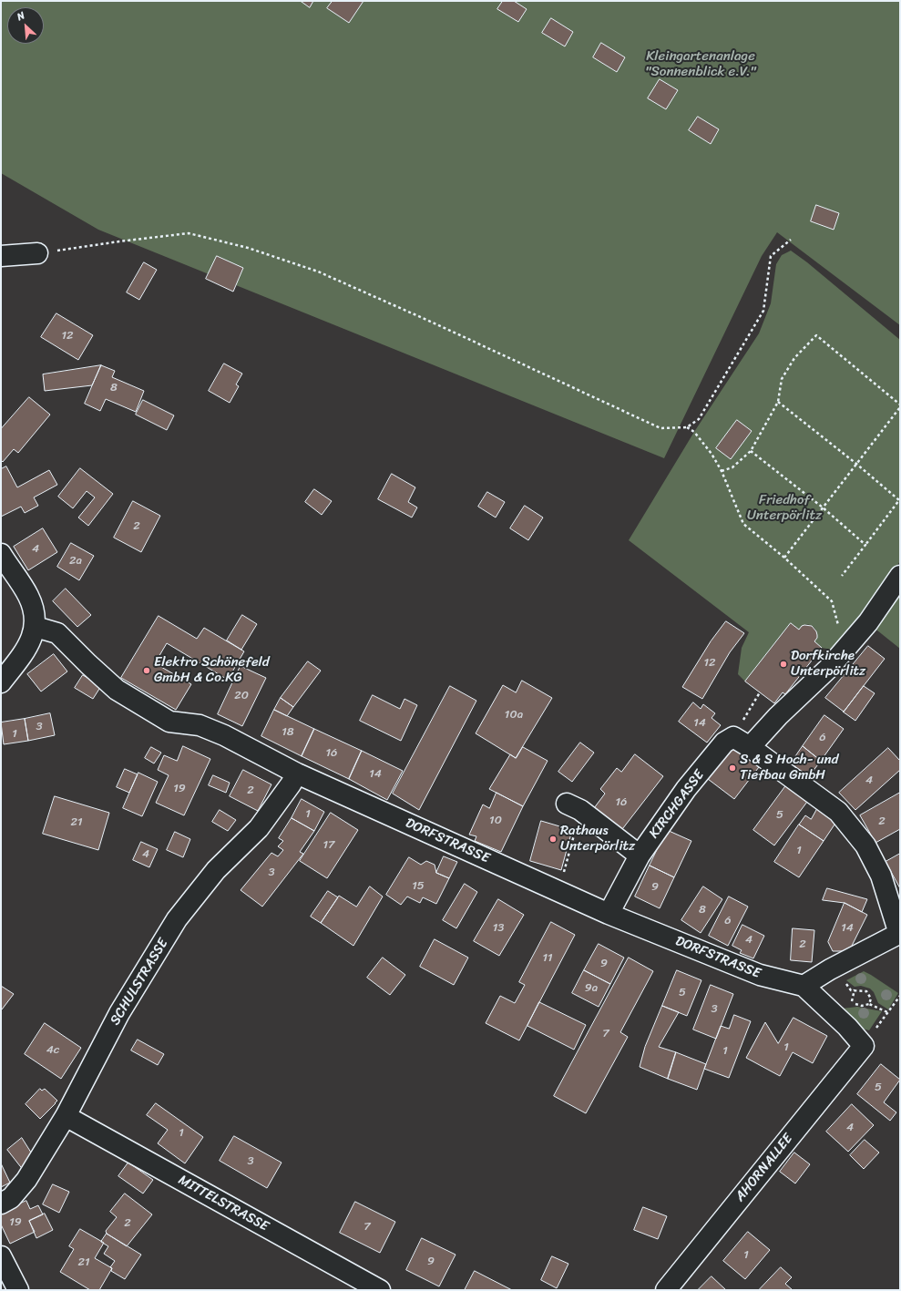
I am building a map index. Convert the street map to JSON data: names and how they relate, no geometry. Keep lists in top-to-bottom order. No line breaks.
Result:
{"streets":{"street":["KIRCHGASSE","DORFSTRASSE","SCHULSTRASSE","AHORNALLEE","MITTELSTRASSE"]},"crossings":[["KIRCHGASSE","DORFSTRASSE"],["DORFSTRASSE","SCHULSTRASSE"],["DORFSTRASSE","AHORNALLEE"],["SCHULSTRASSE","MITTELSTRASSE"]],"parks":["Kleingartenanlage \"Sonnenblick e.V.\"","Friedhof Unterpörlitz"],"places":["Dorfkirche Unterpörlitz","Elektro Schönefeld GmbH & Co.KG","S & S Hoch- und Tiefbau GmbH","Rathaus Unterpörlitz"],"house_numbers":["12","8","2","4","2a","12","20","10a","14","3","18","1","6","16","14","4","19","2","16","1","5","10","2","21","17","1","4","3","15","9","8","6","13","14","4","2","11","9","9a","5","3","7","1","4c","1","5","4","1","3","19","2","7","1","9","21"],"north":"top left"}
